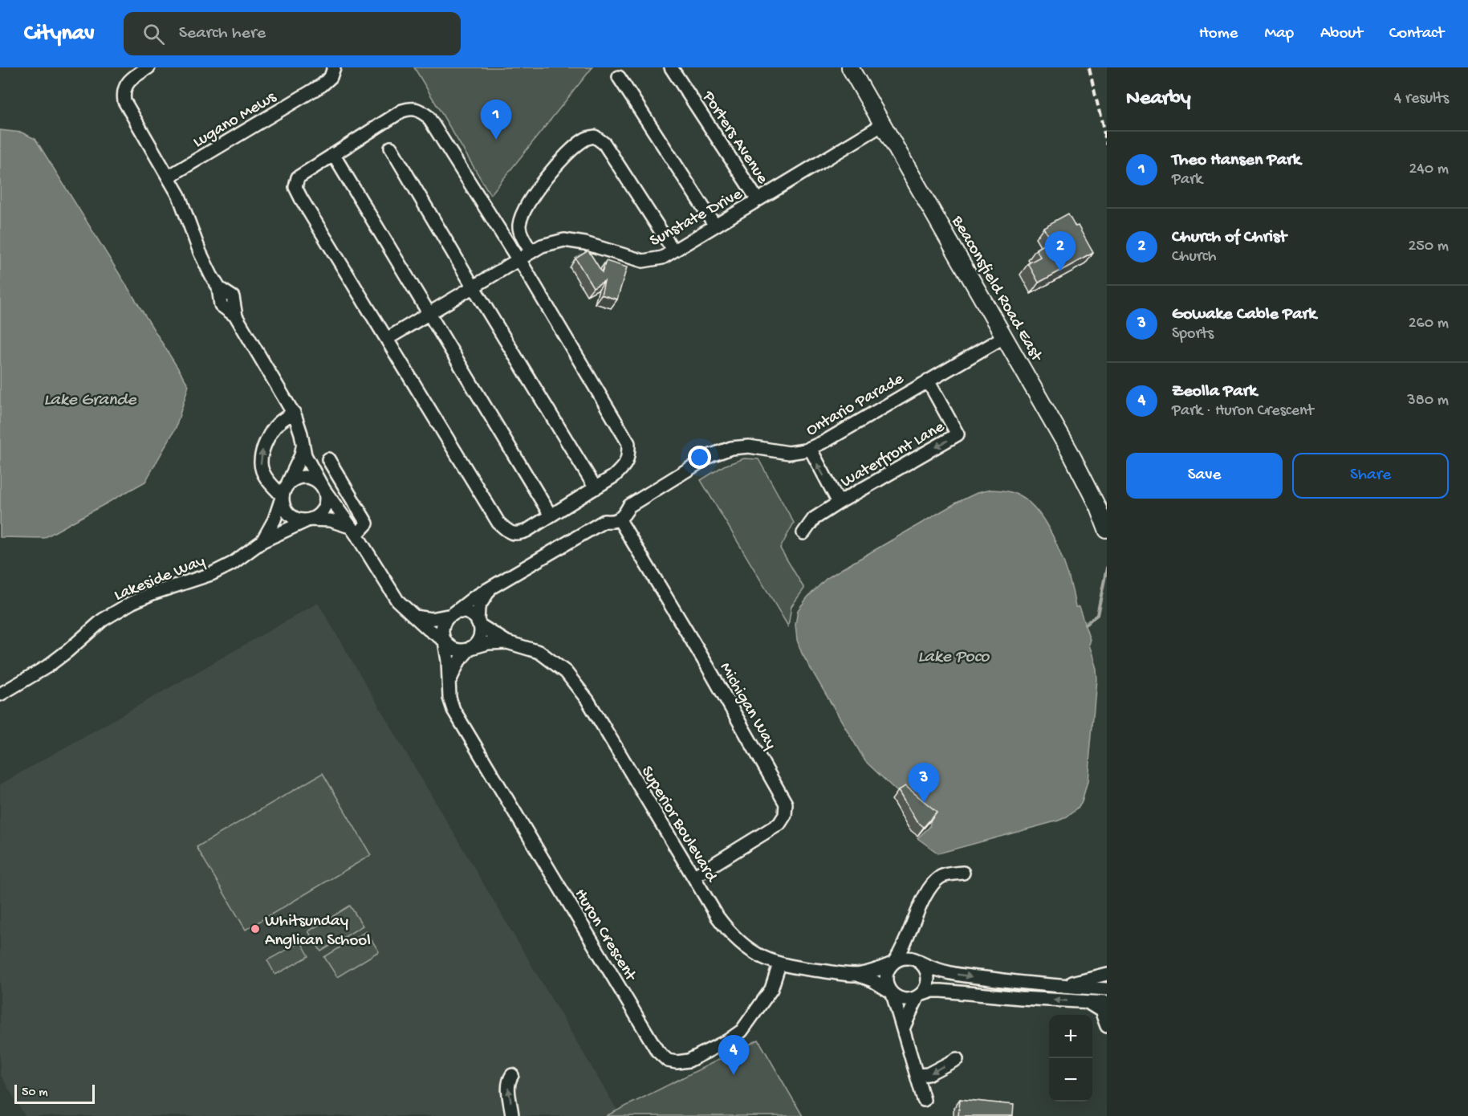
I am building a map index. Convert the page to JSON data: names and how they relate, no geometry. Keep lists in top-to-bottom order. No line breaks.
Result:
{"streets":{"main road":["Beaconsfield Road East"],"street":["Lugano Mews","Porters Avenue","Sunstate Drive","Ontario Parade","Waterfront Lane","Lakeside Way","Michigan Way","Superior Boulevard","Huron Crescent"]},"crossings":[["Porters Avenue","Sunstate Drive"],["Sunstate Drive","Beaconsfield Road East"],["Beaconsfield Road East","Ontario Parade"],["Ontario Parade","Waterfront Lane"],["Ontario Parade","Michigan Way"],["Ontario Parade","Superior Boulevard"],["Ontario Parade","Huron Crescent"],["Michigan Way","Superior Boulevard"],["Superior Boulevard","Huron Crescent"]],"water":["Lake Grande","Lake Poco"],"places":["Whitsunday Anglican School"],"scale_bar":"50 m","page":{"header":"Citynav","search":"Search here","nav":["Home","Map","About","Contact"],"heading":["Nearby","4 results"],"pins":["1","2","3","4"],"list":[{"mark":"1","name":"Theo Hansen Park","note":"Park","value":"240 m"},{"mark":"2","name":"Church of Christ","note":"Church","value":"250 m"},{"mark":"3","name":"Gowake Cable Park","note":"Sports","value":"260 m"},{"mark":"4","name":"Zeolla Park","note":"Park · Huron Crescent","value":"380 m"}],"buttons":["Save","Share"],"map_buttons":["+","−"],"scale":"50 m"}}
